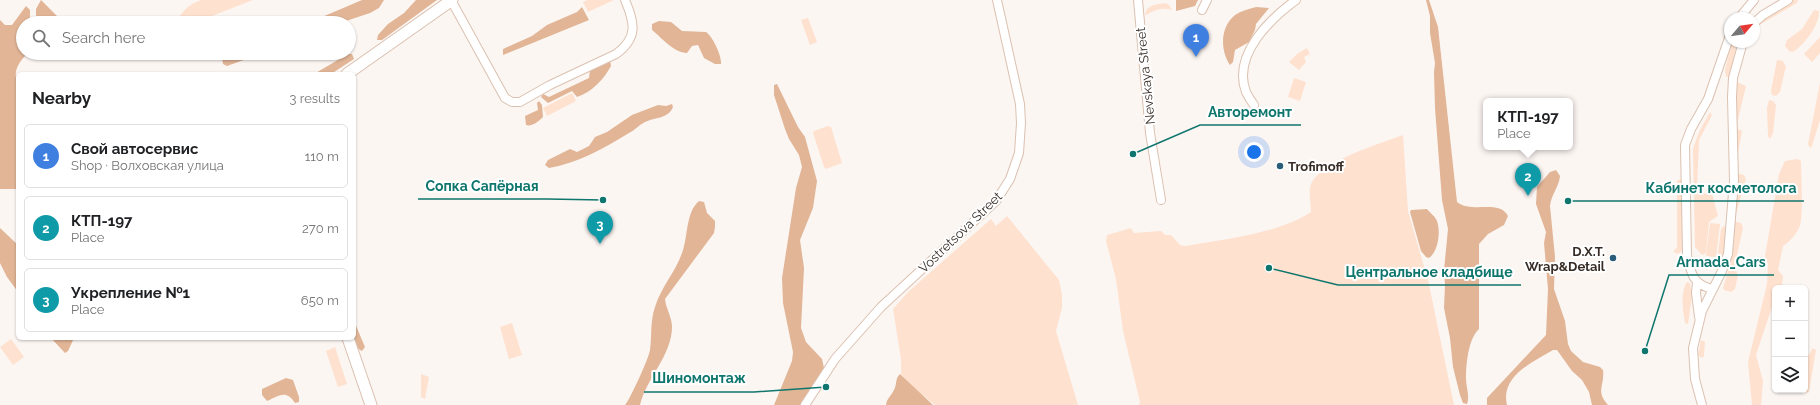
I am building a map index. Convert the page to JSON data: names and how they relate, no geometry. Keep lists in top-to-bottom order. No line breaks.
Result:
{"streets":{"street":["Nevskaya Street","Vostretsova Street"]},"places":["Авторемонт","Trofimoff","Сопка Сапёрная","Кабинет косметолога","D.X.T. Wrap&Detail","Центральное кладбище","Armada_Cars","Шиномонтаж"],"north":"top right","page":{"search":"Search here","pins":["1","2","3"],"heading":["Nearby","3 results"],"popup":["КТП-197","Place"],"list":[{"mark":"1","name":"Свой автосервис","note":"Shop · Волховская улица","value":"110 m"},{"mark":"2","name":"КТП-197","note":"Place","value":"270 m"},{"mark":"3","name":"Укрепление №1","note":"Place","value":"650 m"}],"map_buttons":["+","−"]}}
